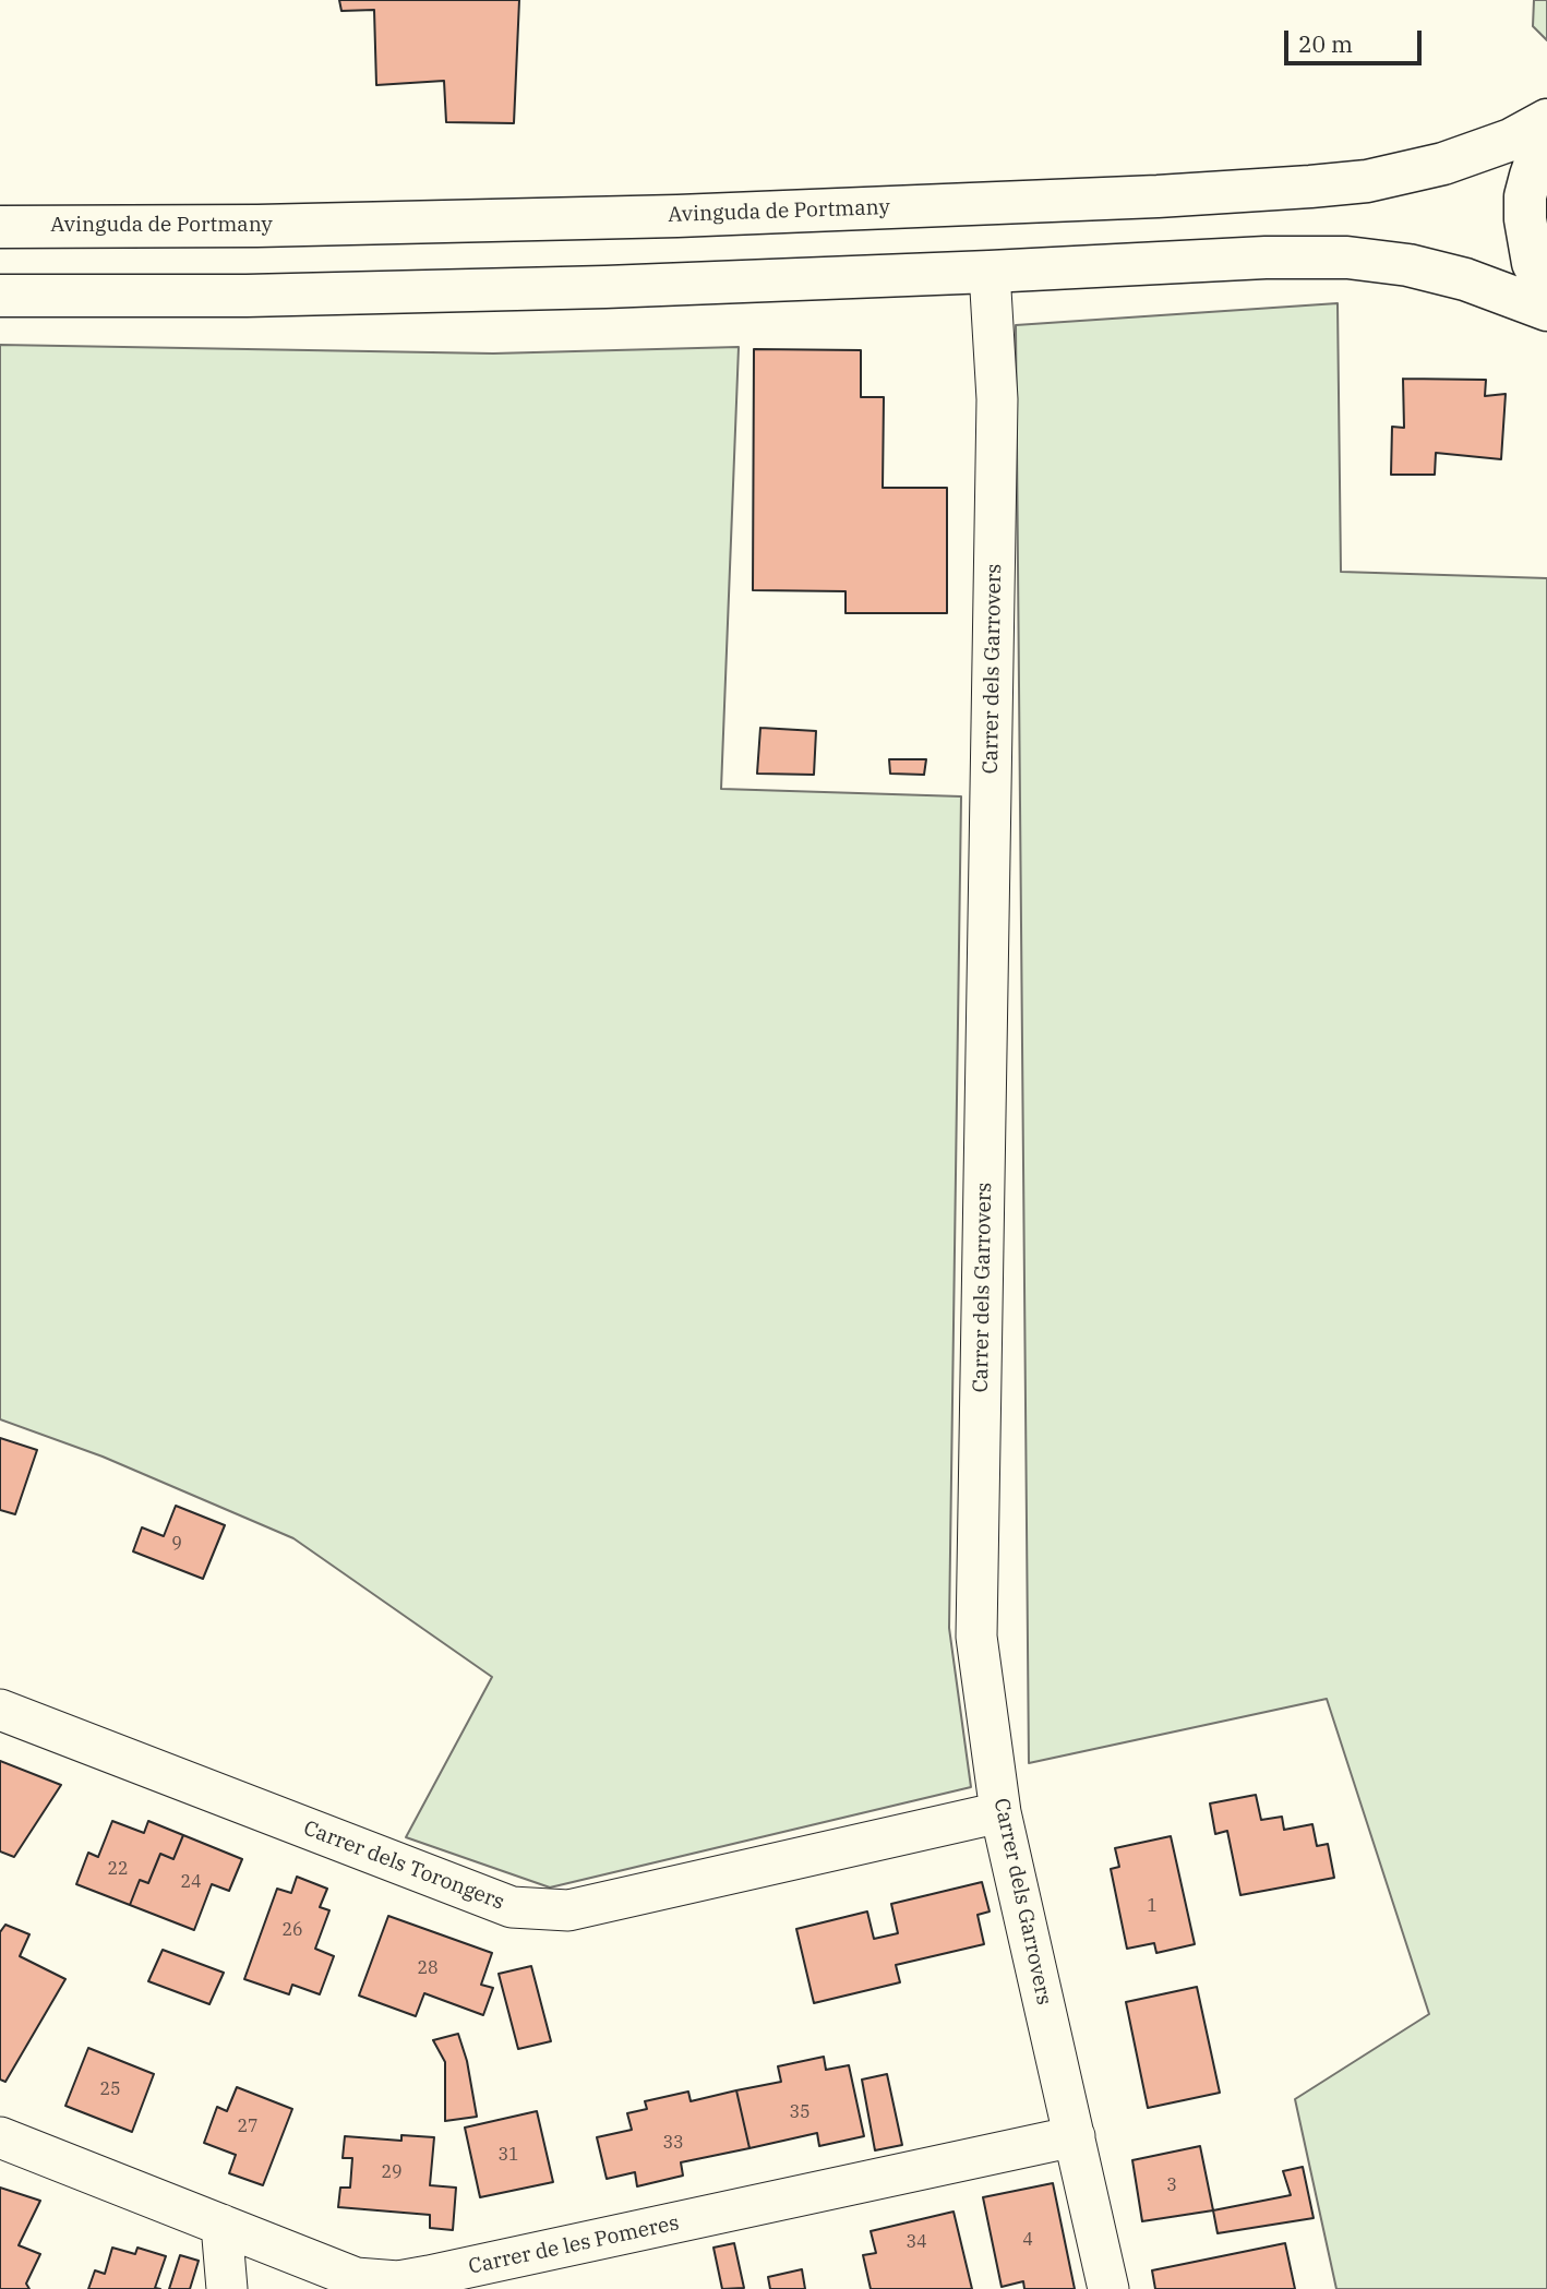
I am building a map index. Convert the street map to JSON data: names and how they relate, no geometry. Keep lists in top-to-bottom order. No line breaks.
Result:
{"streets":{"main road":["Avinguda de Portmany"],"street":["Carrer dels Garrovers","Carrer dels Torongers","Carrer de les Pomeres"]},"crossings":[["Carrer dels Garrovers","Carrer dels Torongers"],["Carrer dels Garrovers","Carrer de les Pomeres"]],"house_numbers":["9","22","24","1","26","28","25","35","27","33","31","29","3","4","34"],"scale_bar":"20 m"}
